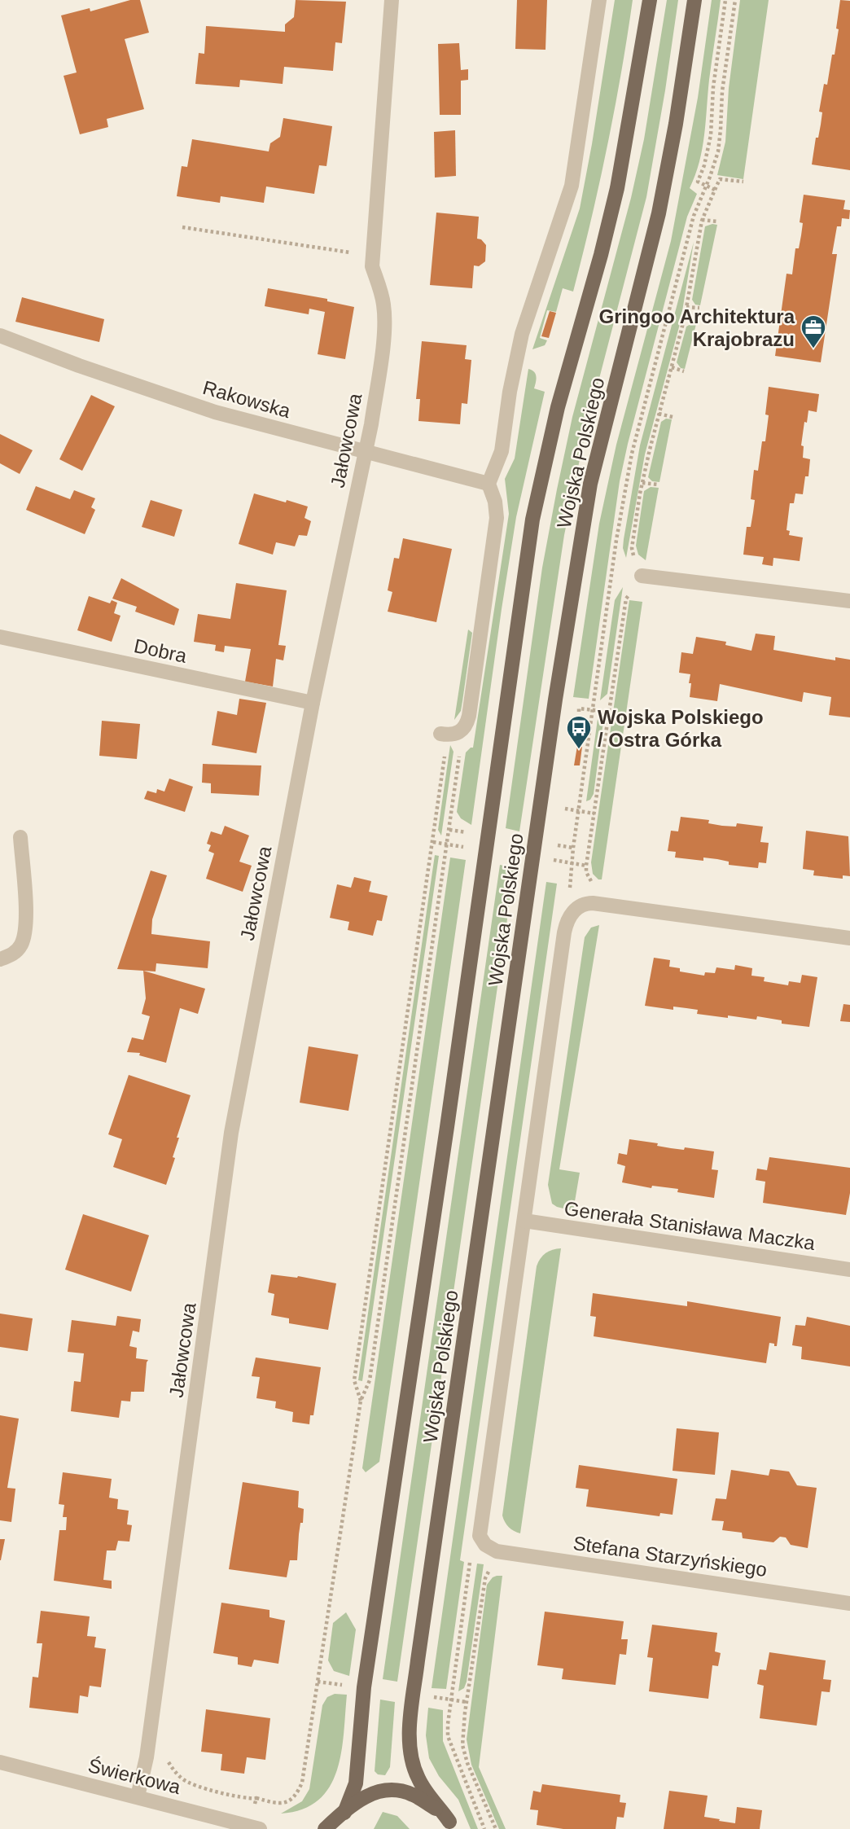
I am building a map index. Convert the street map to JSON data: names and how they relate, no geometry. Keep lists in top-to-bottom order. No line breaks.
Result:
{"streets":{"main road":["Wojska Polskiego"],"street":["Rakowska","Jałowcowa","Dobra","Generała Stanisława Maczka","Stefana Starzyńskiego","Świerkowa"]},"crossings":[["Rakowska","Jałowcowa"],["Jałowcowa","Dobra"],["Jałowcowa","Świerkowa"]],"places":{"office":["Gringoo Architektura Krajobrazu"],"bus stop":["Wojska Polskiego / Ostra Górka"]}}
